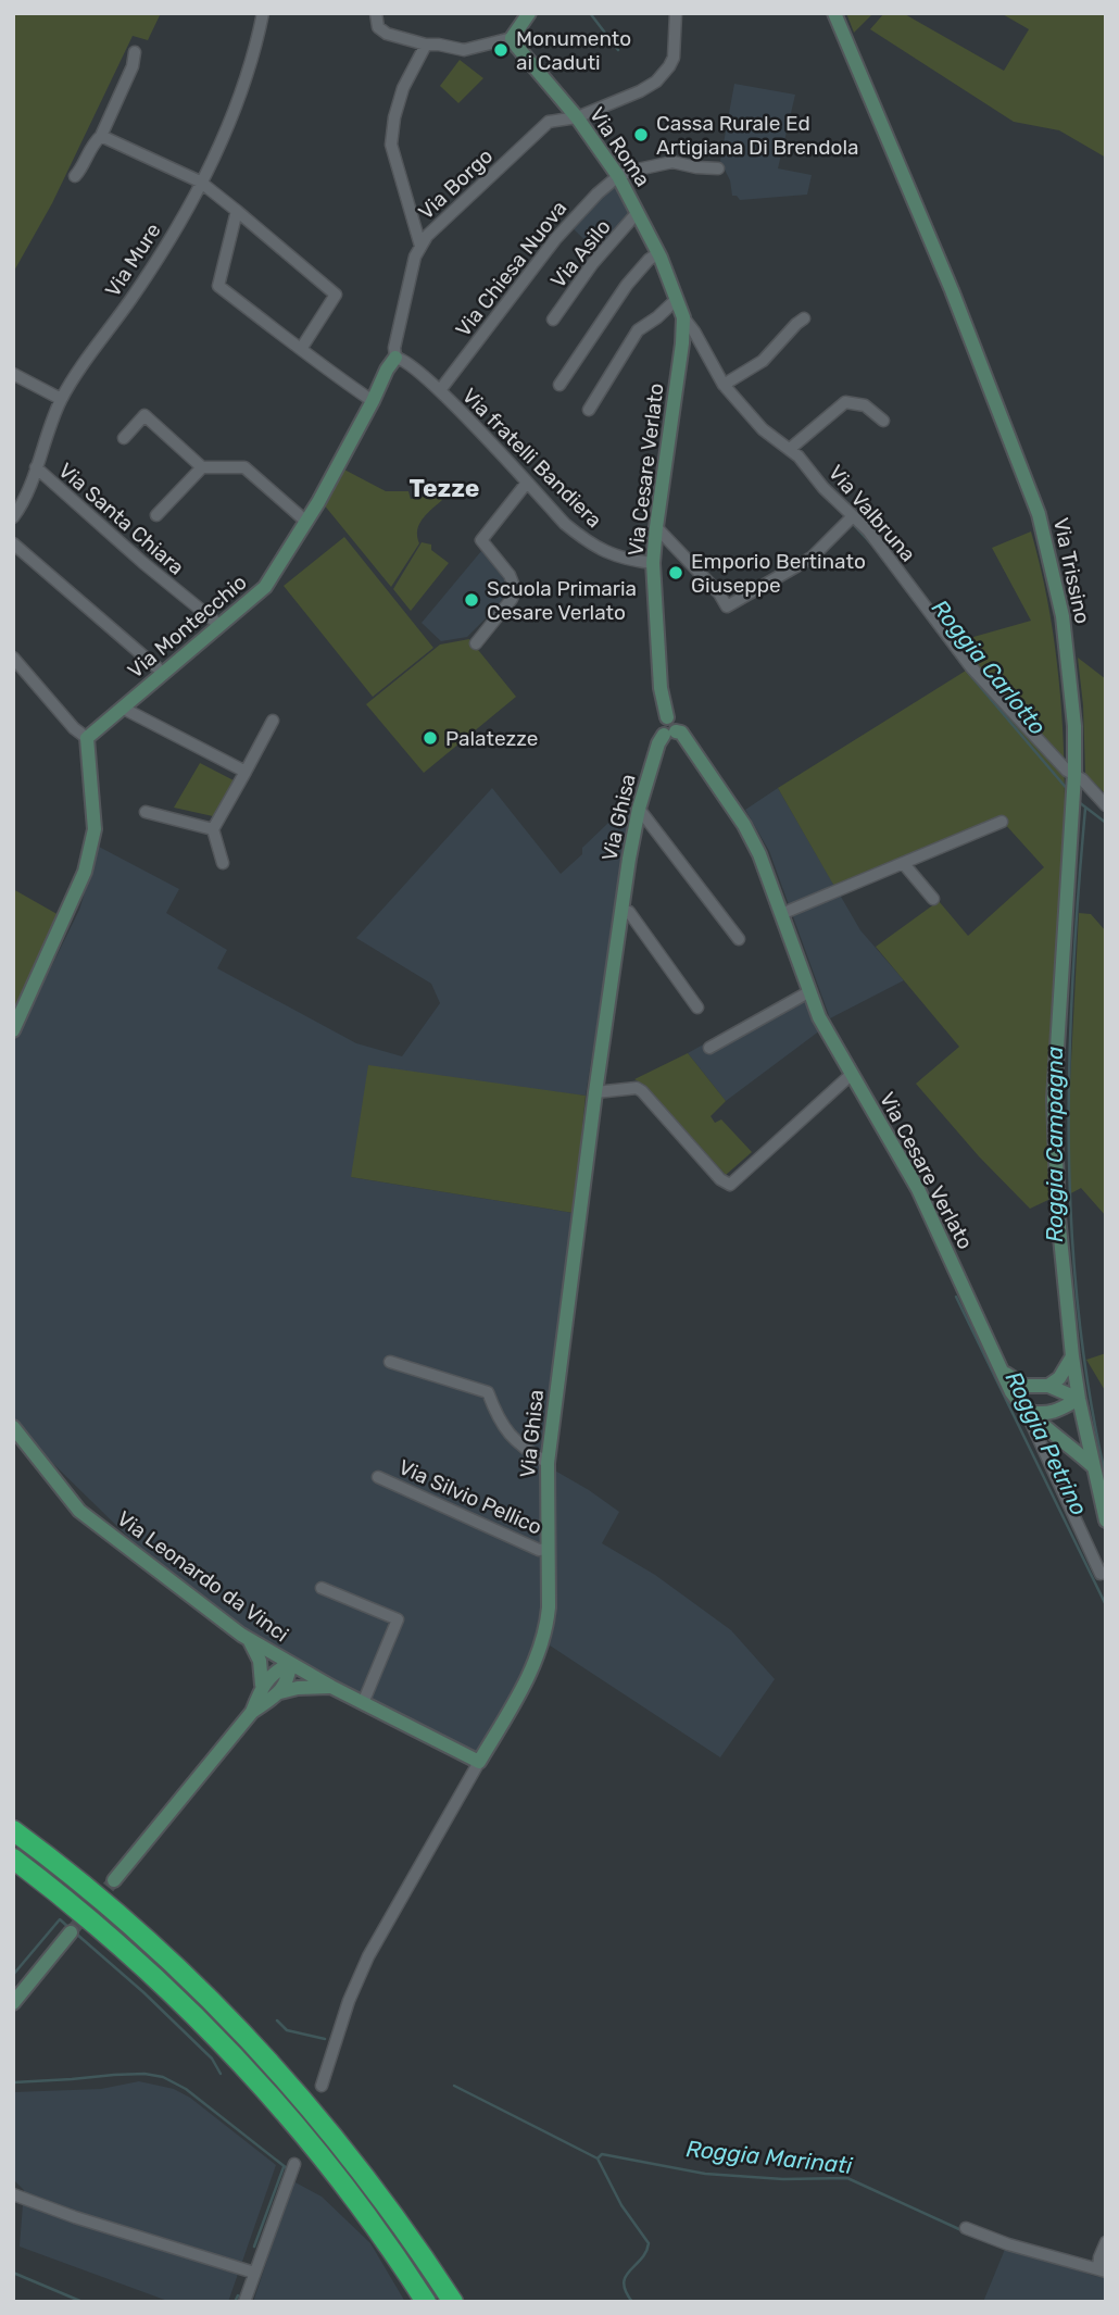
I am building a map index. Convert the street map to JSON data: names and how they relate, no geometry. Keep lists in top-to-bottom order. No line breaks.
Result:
{"streets":{"street":["Via Roma","Via Borgo","Via Asilo","Via Mure","Via Chiesa Nuova","Via fratelli Bandiera","Via Cesare Verlato","Via Valbruna","Via Santa Chiara","Via Trissino","Via Montecchio","Via Ghisa","Via Silvio Pellico","Via Leonardo da Vinci"]},"crossings":[["Via Roma","Via Borgo"],["Via Roma","Via Asilo"],["Via Roma","Via Chiesa Nuova"],["Via Roma","Via Cesare Verlato"],["Via Roma","Via Valbruna"],["Via Borgo","Via fratelli Bandiera"],["Via Borgo","Via Montecchio"],["Via Mure","Via Santa Chiara"],["Via Chiesa Nuova","Via fratelli Bandiera"],["Via fratelli Bandiera","Via Cesare Verlato"],["Via fratelli Bandiera","Via Montecchio"],["Via Cesare Verlato","Via Ghisa"],["Via Valbruna","Via Trissino"],["Via Santa Chiara","Via Montecchio"],["Via Ghisa","Via Silvio Pellico"],["Via Ghisa","Via Leonardo da Vinci"]],"districts":["Tezze"],"water":["Roggia Carlotto","Roggia Campagna","Roggia Petrino","Roggia Marinati"],"places":["Monumento ai Caduti","Cassa Rurale Ed Artigiana Di Brendola","Emporio Bertinato Giuseppe","Scuola Primaria Cesare Verlato","Palatezze"]}
